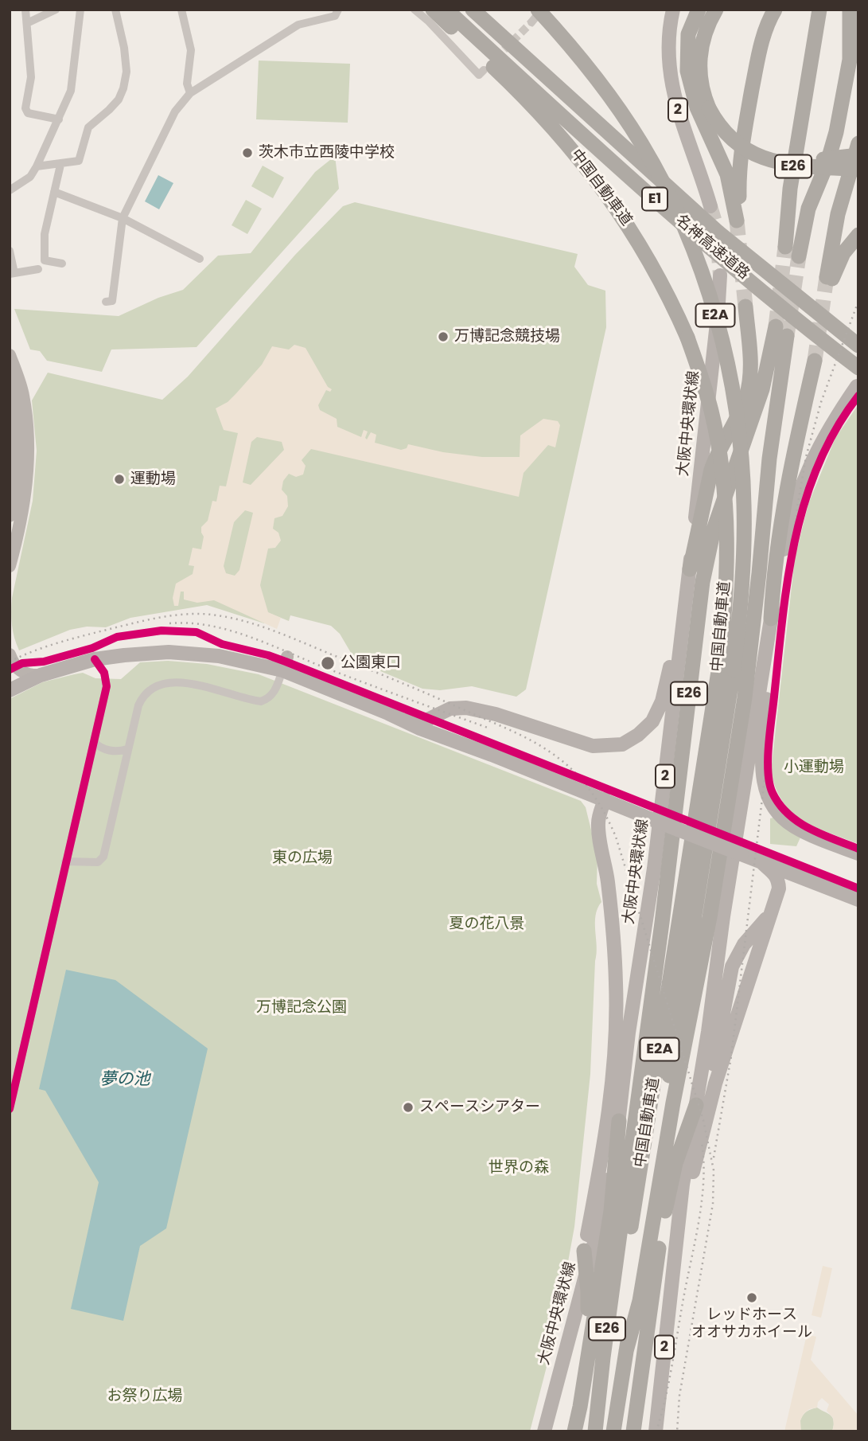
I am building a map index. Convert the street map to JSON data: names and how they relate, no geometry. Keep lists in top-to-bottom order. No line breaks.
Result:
{"streets":{"highway":["E26","中国自動車道","E1","名神高速道路","E2A"],"main road":["2","大阪中央環状線"]},"crossings":[["E26","中国自動車道"],["E26","E2A"],["中国自動車道","E2A"]],"water":["夢の池"],"parks":["小運動場","東の広場","夏の花八景","万博記念公園","世界の森","お祭り広場"],"places":["茨木市立西陵中学校","万博記念競技場","運動場","公園東口","スペースシアター","レッドホース オオサカホイール"]}
